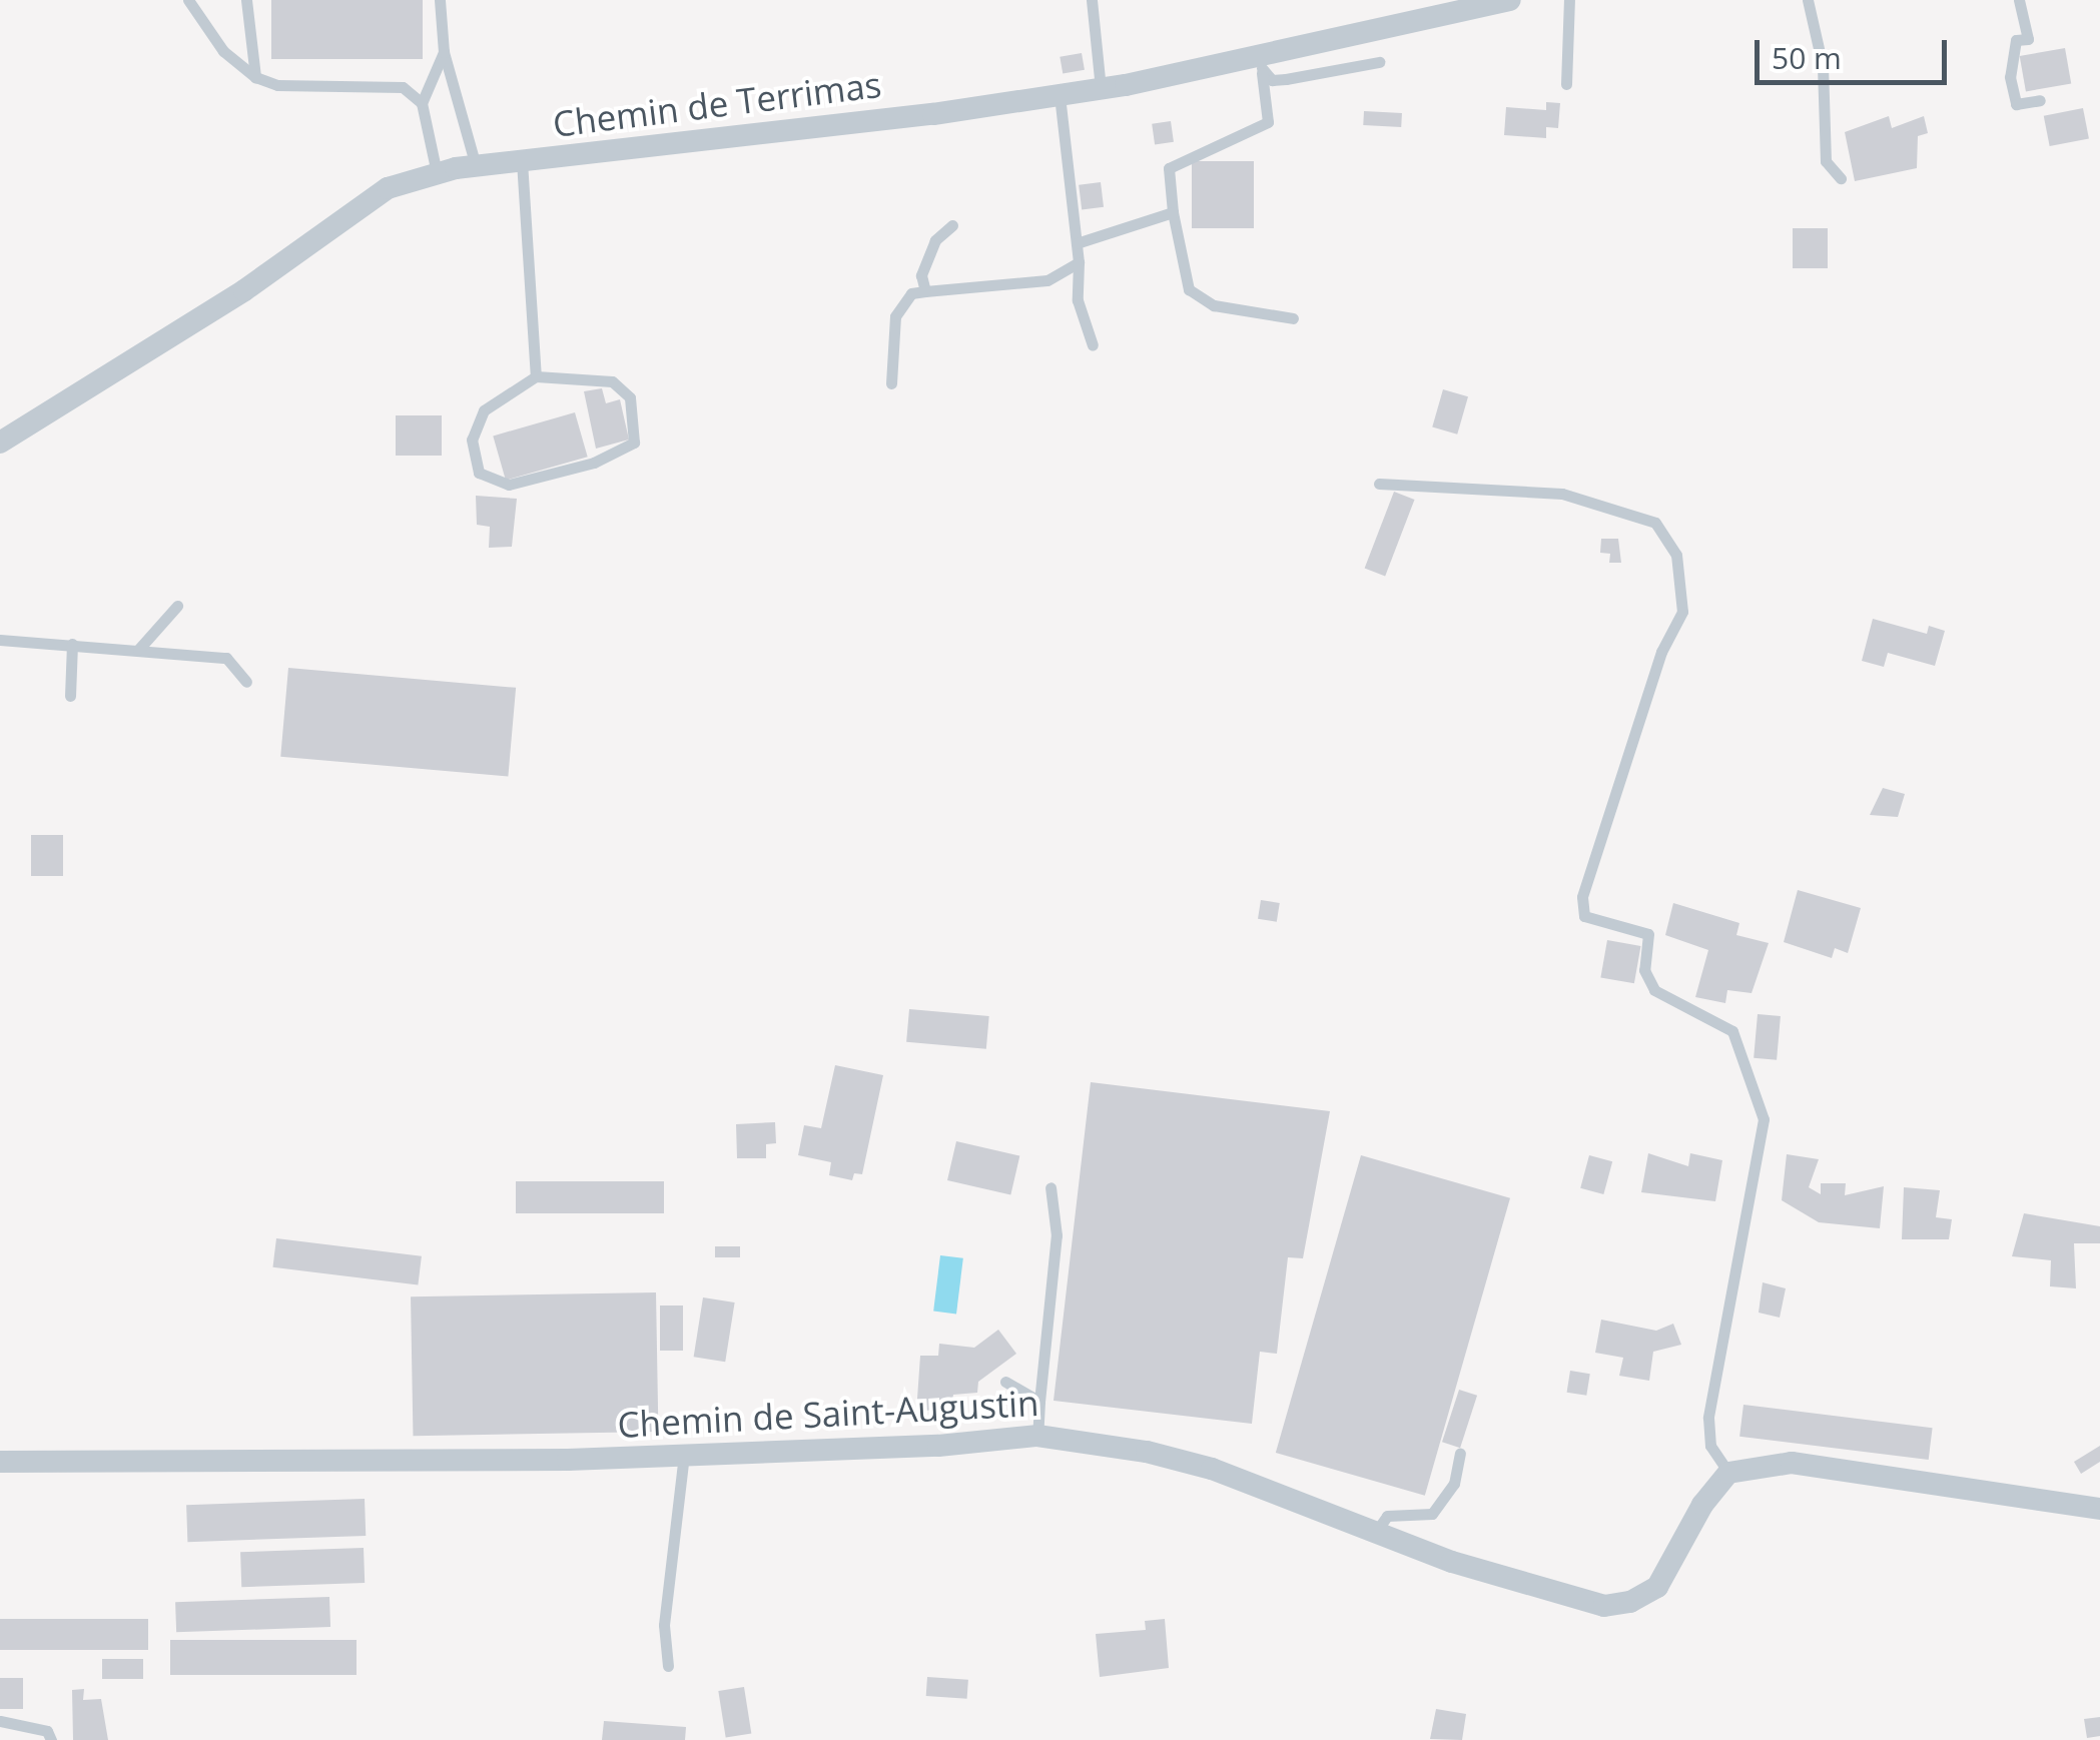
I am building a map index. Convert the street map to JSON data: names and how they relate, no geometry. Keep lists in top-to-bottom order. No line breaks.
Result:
{"streets":{"street":["Chemin de Terrimas","Chemin de Saint-Augustin"]},"scale_bar":"50 m"}
